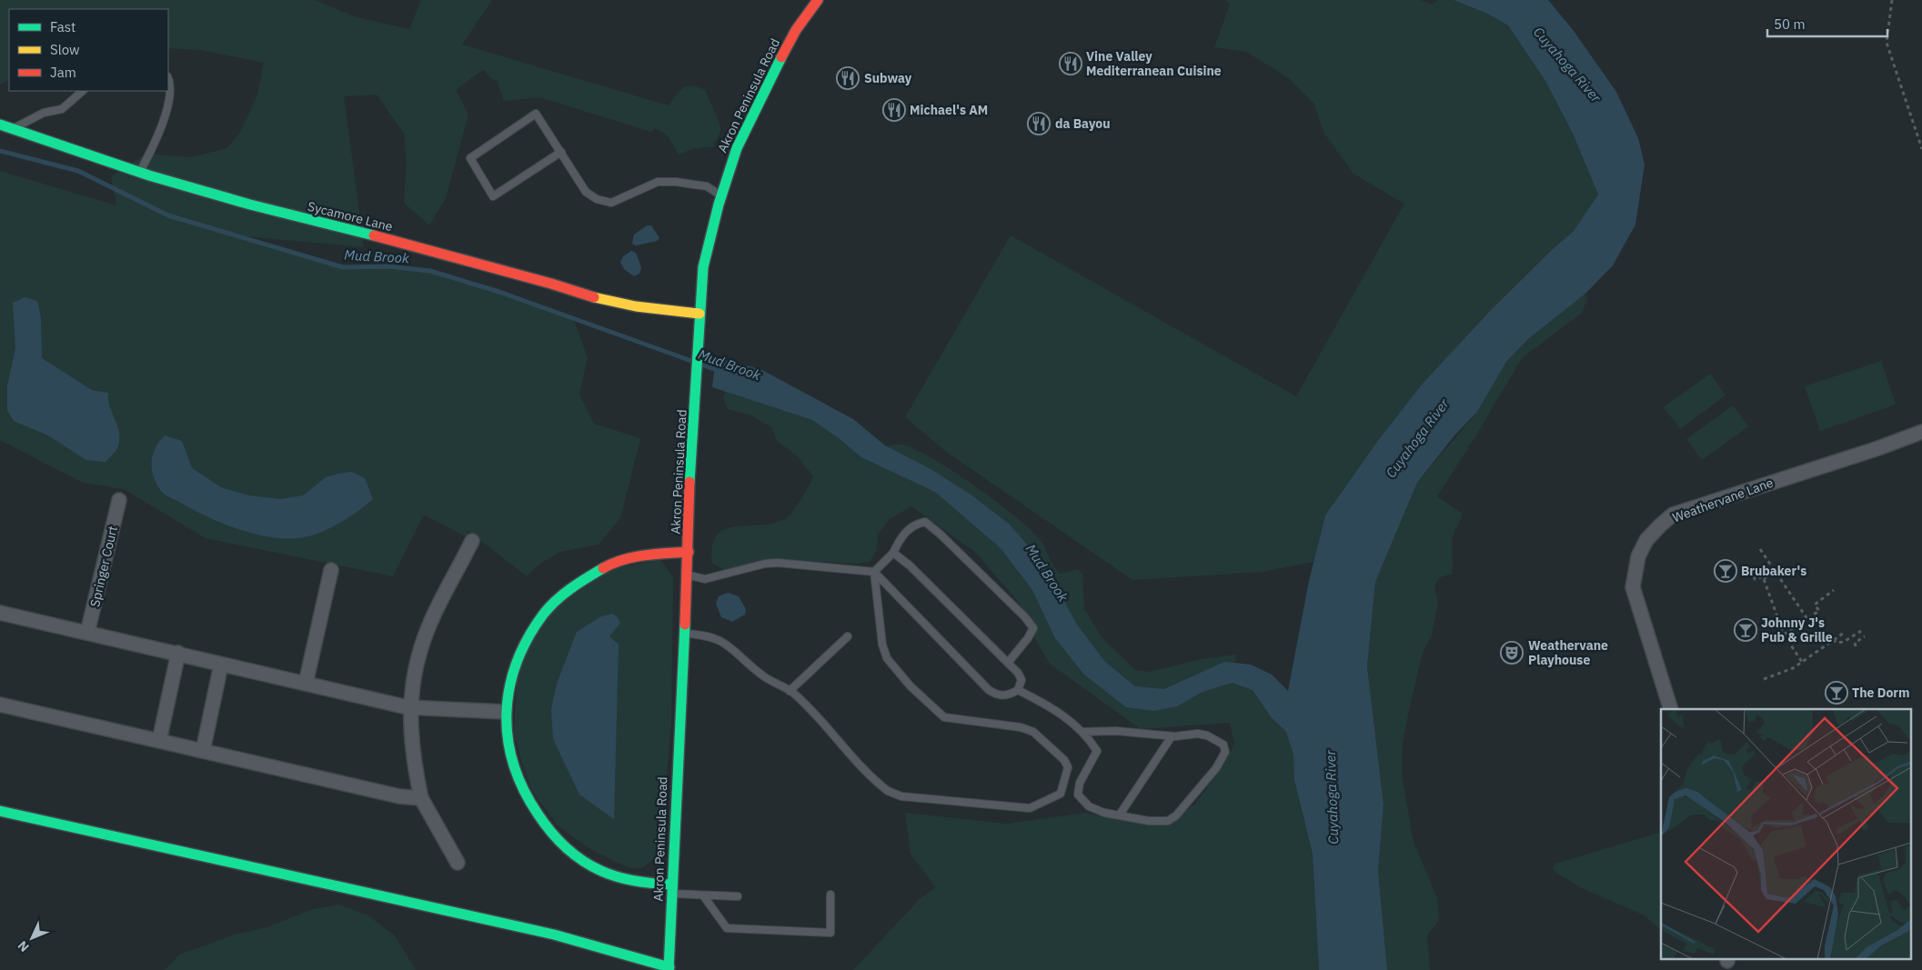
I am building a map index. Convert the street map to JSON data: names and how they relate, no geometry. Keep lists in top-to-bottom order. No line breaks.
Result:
{"streets":{"street":["Akron Peninsula Road","Sycamore Lane","Weathervane Lane","Springer Court"]},"crossings":[["Akron Peninsula Road","Sycamore Lane"]],"water":["Cuyahoga River","Mud Brook"],"places":{"restaurant":["Vine Valley Mediterranean Cuisine","Subway","Michael's AM","da Bayou"],"bar":["Brubaker's","Johnny J's Pub & Grille","The Dorm"],"theatre":["Weathervane Playhouse"]},"legend":["Fast","Slow","Jam"],"scale_bar":"50 m","north":"bottom left"}
